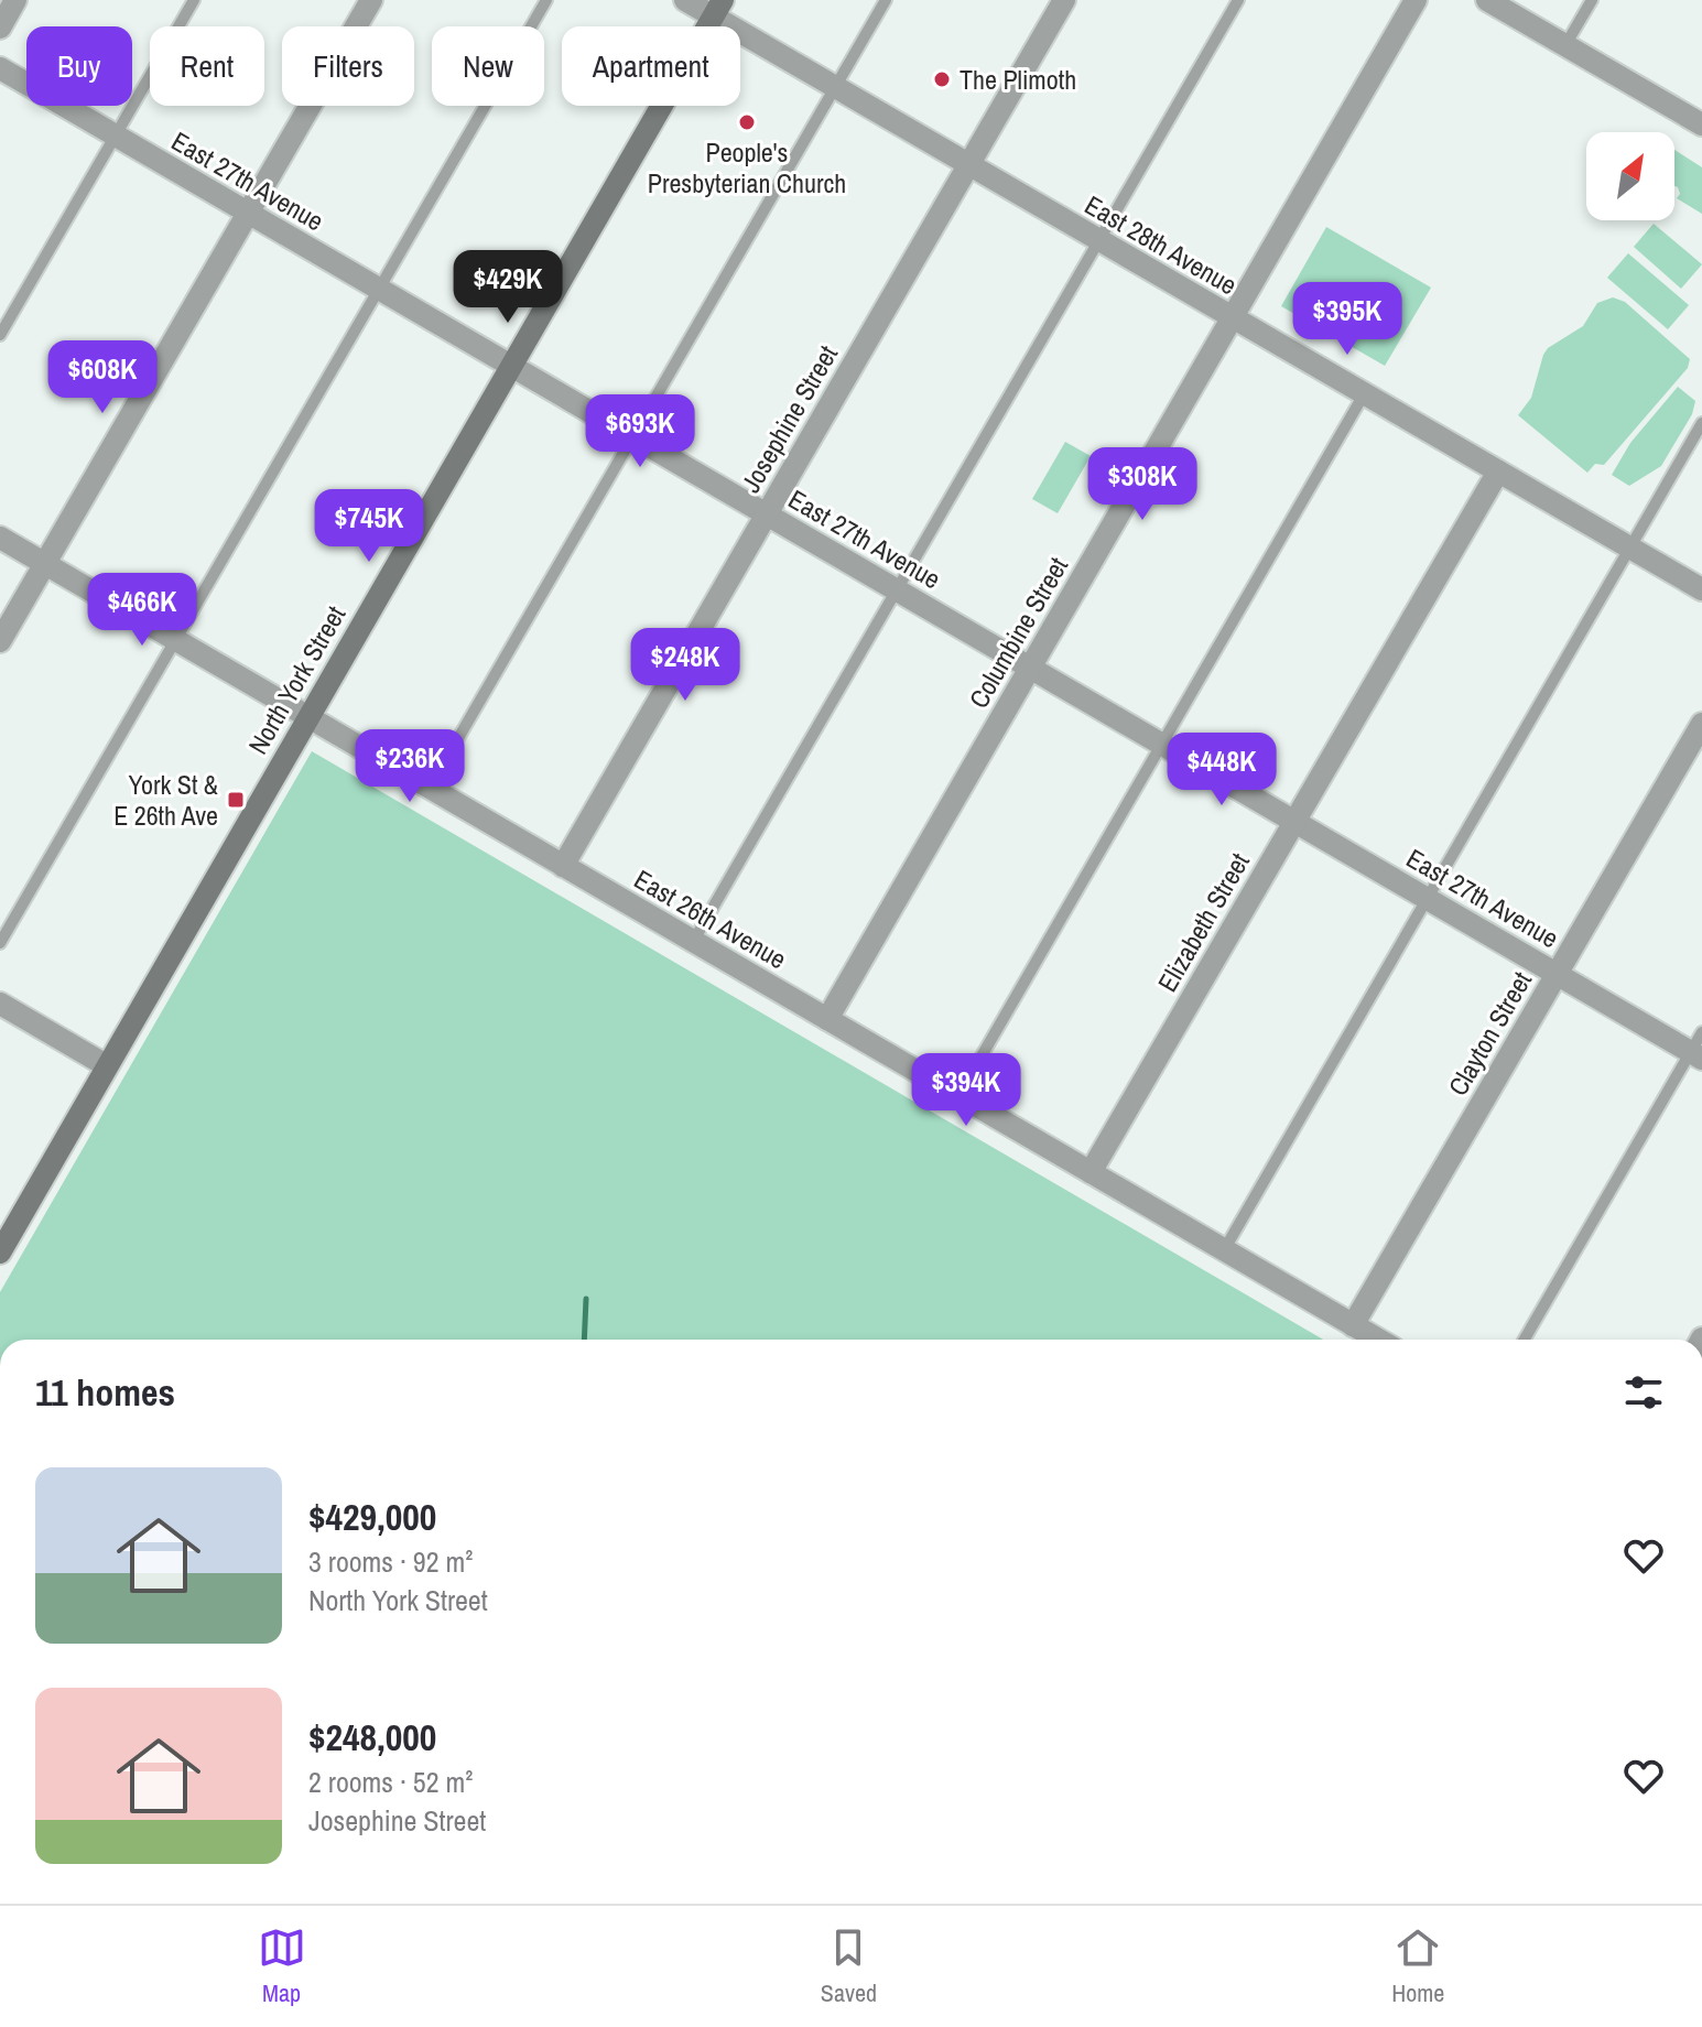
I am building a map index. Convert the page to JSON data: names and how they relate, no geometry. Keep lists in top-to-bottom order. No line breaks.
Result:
{"streets":{"main road":["North York Street"],"street":["East 27th Avenue","East 28th Avenue","Josephine Street","Columbine Street","East 26th Avenue","Elizabeth Street","Clayton Street"]},"crossings":[["East 27th Avenue","Josephine Street"],["East 27th Avenue","Columbine Street"],["East 27th Avenue","North York Street"],["East 27th Avenue","Elizabeth Street"],["East 27th Avenue","Clayton Street"],["East 28th Avenue","Josephine Street"],["East 28th Avenue","Columbine Street"],["East 28th Avenue","North York Street"],["East 28th Avenue","Elizabeth Street"],["Josephine Street","East 26th Avenue"],["Columbine Street","East 26th Avenue"],["North York Street","East 26th Avenue"],["East 26th Avenue","Elizabeth Street"],["East 26th Avenue","Clayton Street"]],"places":{"other":["The Plimoth","People's Presbyterian Church"],"transit":["York St & E 26th Ave"]},"north":"top right","page":{"chip":["Buy","Rent","Filters","New","Apartment"],"price":["$429K","$395K","$608K","$693K","$308K","$745K","$466K","$248K","$236K","$448K","$394K"],"heading":"11 homes","list":[{"name":"$429,000","note":"3 rooms · 92 m² · North York Street"},{"name":"$248,000","note":"2 rooms · 52 m² · Josephine Street"}],"tabs":["Map","Saved","Home"]}}
